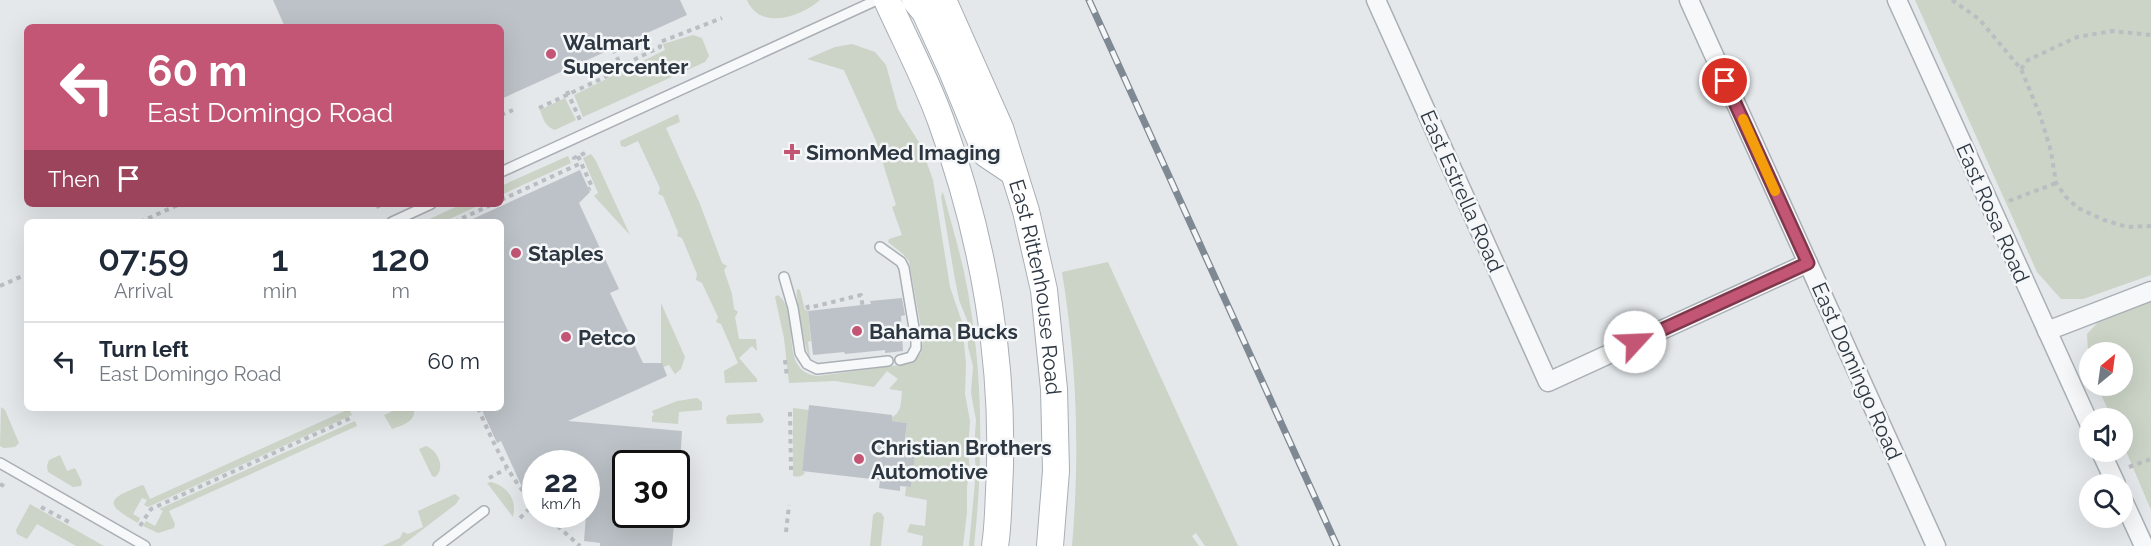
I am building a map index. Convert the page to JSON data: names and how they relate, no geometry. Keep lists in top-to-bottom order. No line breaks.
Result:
{"streets":{"main road":["East Rittenhouse Road"],"street":["East Estrella Road","East Rosa Road","East Domingo Road"]},"crossings":[["East Estrella Road","East Domingo Road"]],"places":{"other":["Walmart Supercenter","Staples","Bahama Bucks","Petco","Christian Brothers Automotive"],"health":["SimonMed Imaging"]},"north":"top right","page":{"turn":["60 m","East Domingo Road"],"then":"Then","eta":["07:59","Arrival","1","min","120","m"],"list":[{"name":"Turn left","note":"East Domingo Road","value":"60 m"}],"speed":"22 km/h","limit":"30"}}
